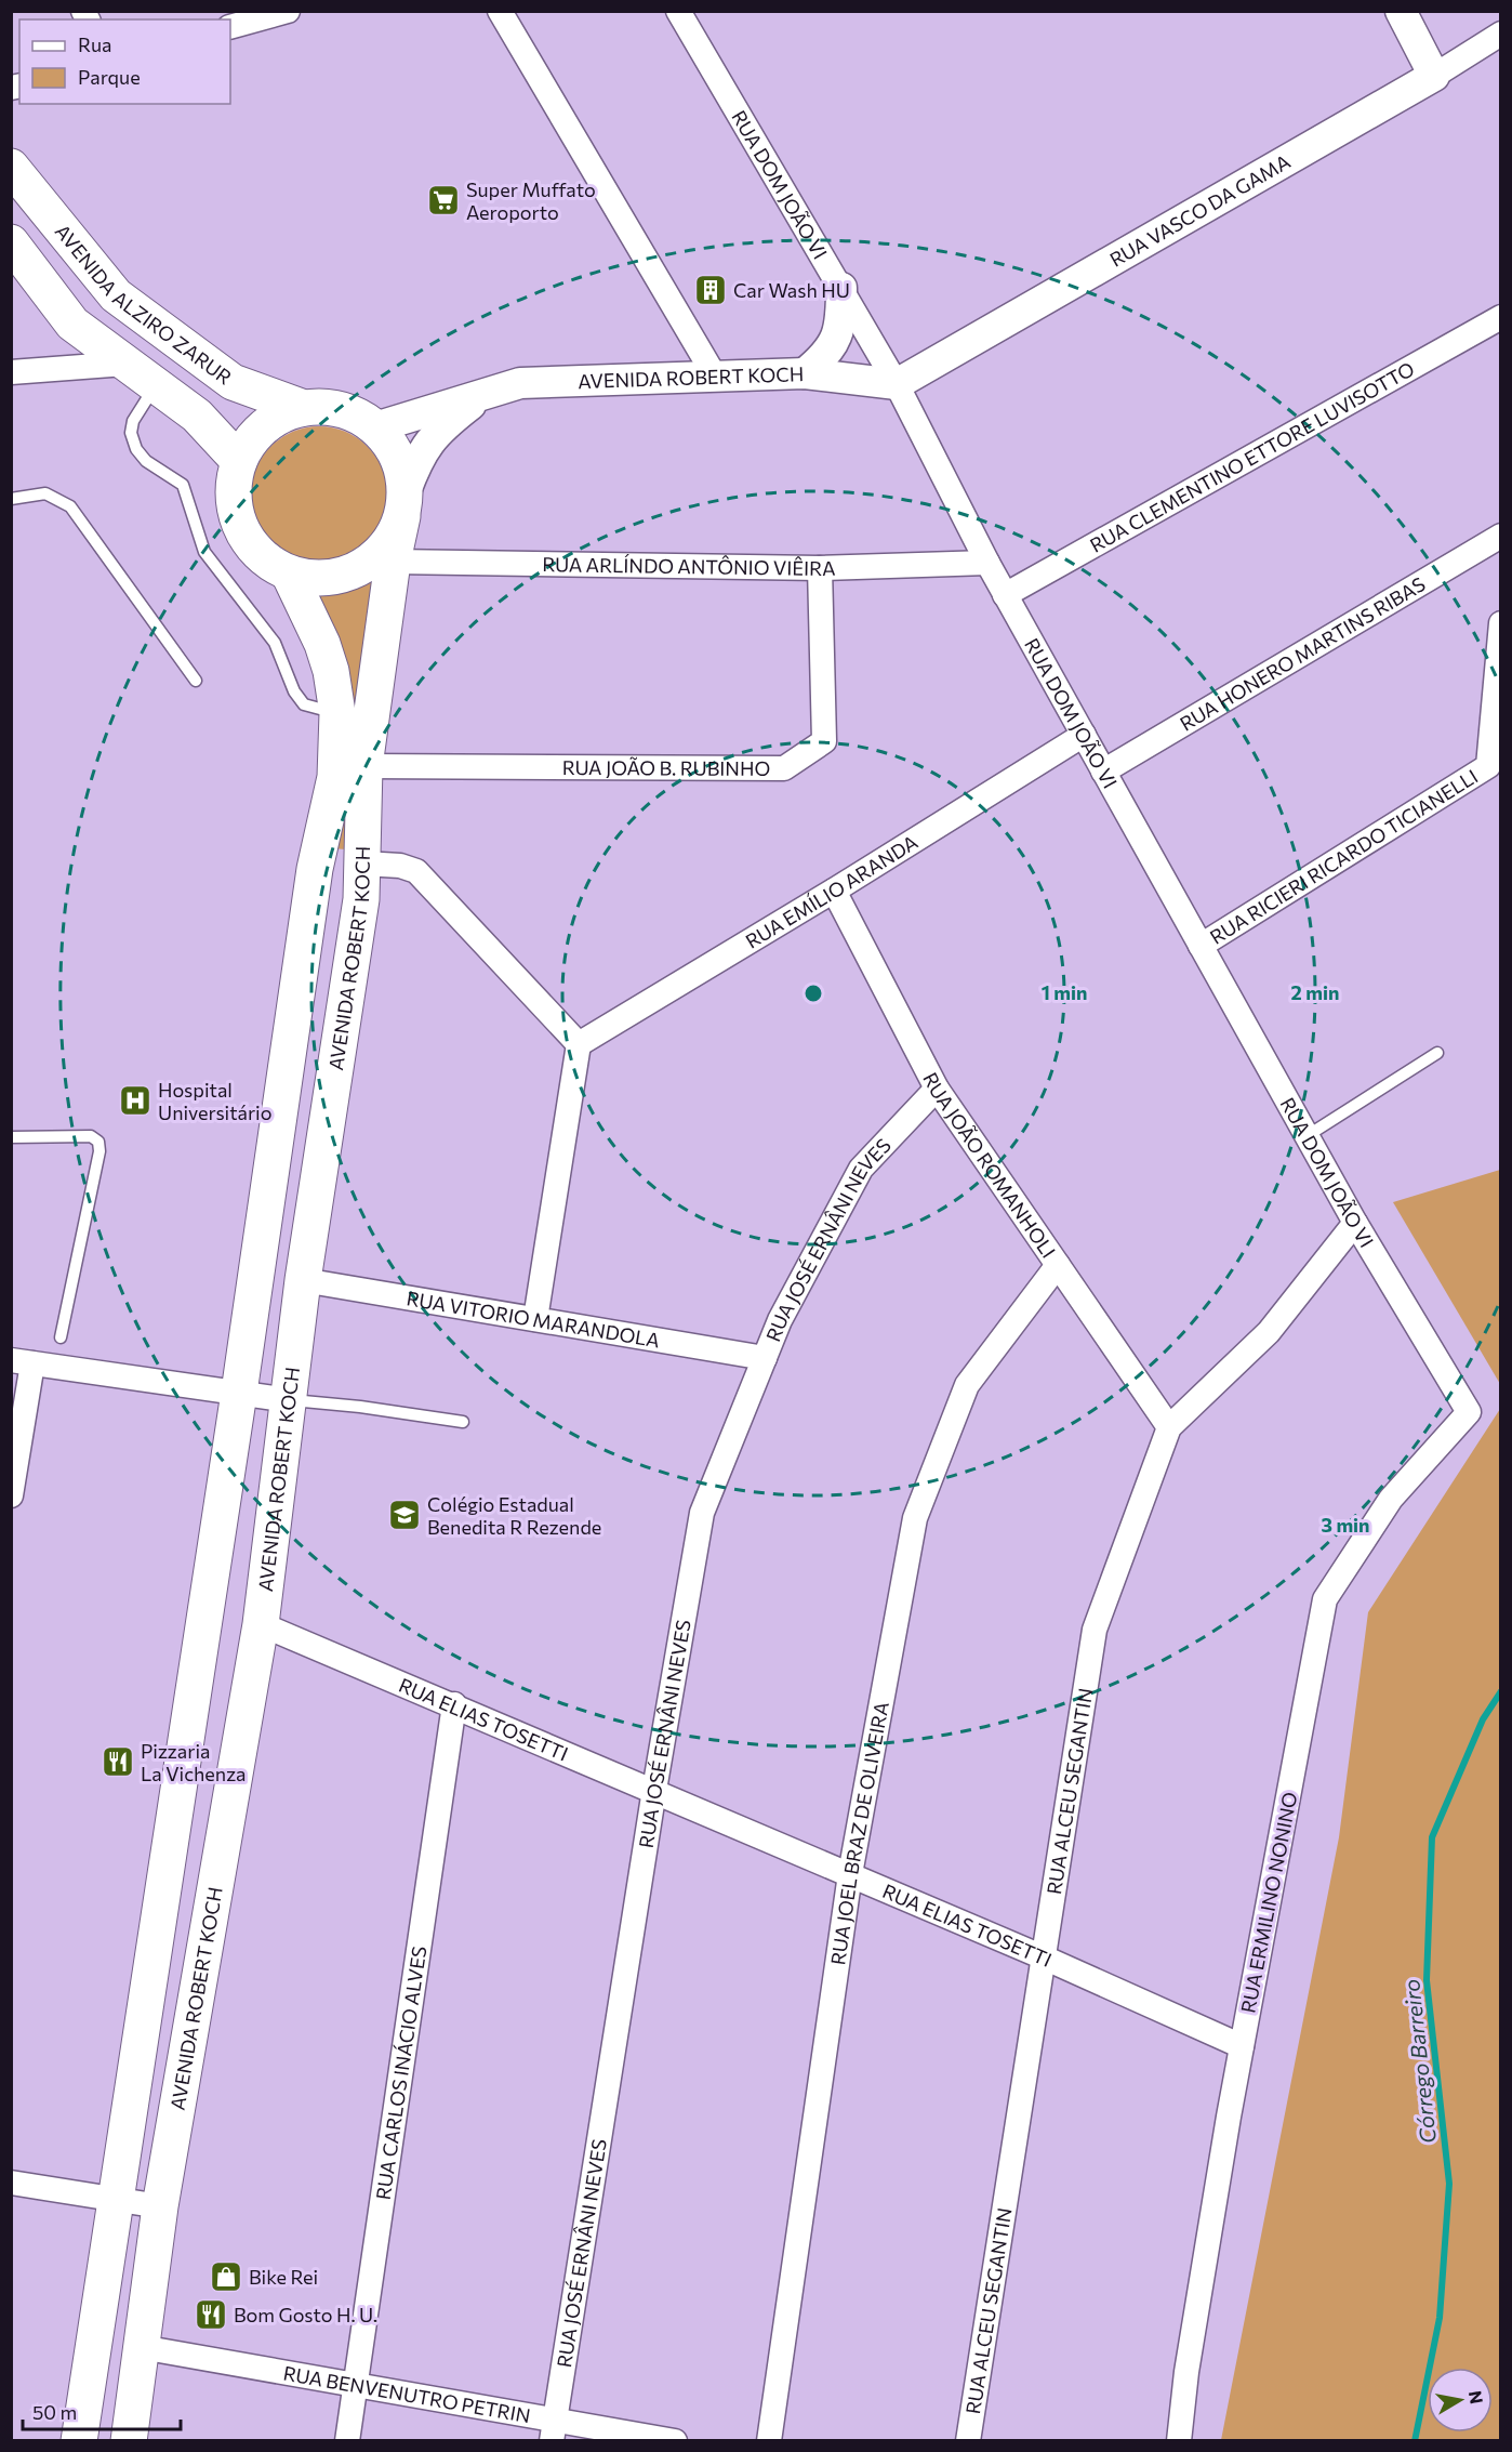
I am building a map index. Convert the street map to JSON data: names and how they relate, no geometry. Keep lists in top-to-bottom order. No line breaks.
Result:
{"streets":{"main road":["AVENIDA ALZIRO ZARUR","AVENIDA ROBERT KOCH"],"street":["RUA DOM JOÃO VI","RUA VASCO DA GAMA","RUA CLEMENTINO ETTORE LUVISOTTO","RUA ARLÍNDO ANTÔNIO VIÊIRA","RUA HONERO MARTINS RIBAS","RUA JOÃO B. RUBINHO","RUA RICIERI RICARDO TICIANELLI","RUA EMÍLIO ARANDA","RUA JOÃO ROMANHOLI","RUA JOSÉ ERNÂNI NEVES","RUA VITORIO MARANDOLA","RUA ELIAS TOSETTI","RUA ALCEU SEGANTIN","RUA JOEL BRAZ DE OLIVEIRA","RUA ERMILINO NONINO","RUA CARLOS INÁCIO ALVES","RUA BENVENUTRO PETRIN"]},"crossings":[["RUA DOM JOÃO VI","RUA VASCO DA GAMA"],["RUA DOM JOÃO VI","AVENIDA ROBERT KOCH"],["RUA DOM JOÃO VI","RUA CLEMENTINO ETTORE LUVISOTTO"],["RUA DOM JOÃO VI","RUA ARLÍNDO ANTÔNIO VIÊIRA"],["RUA DOM JOÃO VI","RUA HONERO MARTINS RIBAS"],["RUA DOM JOÃO VI","RUA RICIERI RICARDO TICIANELLI"],["RUA DOM JOÃO VI","RUA EMÍLIO ARANDA"],["RUA DOM JOÃO VI","RUA ALCEU SEGANTIN"],["RUA DOM JOÃO VI","RUA ERMILINO NONINO"],["RUA VASCO DA GAMA","AVENIDA ROBERT KOCH"],["AVENIDA ALZIRO ZARUR","AVENIDA ROBERT KOCH"],["AVENIDA ROBERT KOCH","RUA ARLÍNDO ANTÔNIO VIÊIRA"],["AVENIDA ROBERT KOCH","RUA JOÃO B. RUBINHO"],["AVENIDA ROBERT KOCH","RUA VITORIO MARANDOLA"],["AVENIDA ROBERT KOCH","RUA ELIAS TOSETTI"],["AVENIDA ROBERT KOCH","RUA BENVENUTRO PETRIN"],["RUA ARLÍNDO ANTÔNIO VIÊIRA","RUA JOÃO B. RUBINHO"],["RUA EMÍLIO ARANDA","RUA JOÃO ROMANHOLI"],["RUA JOÃO ROMANHOLI","RUA JOSÉ ERNÂNI NEVES"],["RUA JOÃO ROMANHOLI","RUA ALCEU SEGANTIN"],["RUA JOÃO ROMANHOLI","RUA JOEL BRAZ DE OLIVEIRA"],["RUA JOSÉ ERNÂNI NEVES","RUA VITORIO MARANDOLA"],["RUA JOSÉ ERNÂNI NEVES","RUA ELIAS TOSETTI"],["RUA JOSÉ ERNÂNI NEVES","RUA BENVENUTRO PETRIN"],["RUA ELIAS TOSETTI","RUA ALCEU SEGANTIN"],["RUA ELIAS TOSETTI","RUA JOEL BRAZ DE OLIVEIRA"],["RUA ELIAS TOSETTI","RUA ERMILINO NONINO"],["RUA ELIAS TOSETTI","RUA CARLOS INÁCIO ALVES"],["RUA CARLOS INÁCIO ALVES","RUA BENVENUTRO PETRIN"]],"water":["Córrego Barreiro"],"places":{"supermarket":["Super Muffato Aeroporto"],"building":["Car Wash HU"],"hospital":["Hospital Universitário"],"school or university":["Colégio Estadual Benedita R Rezende"],"restaurant":["Pizzaria La Vichenza","Bom Gosto H. U."],"shop":["Bike Rei"]},"legend":["Rua","Parque"],"scale_bar":"50 m","north":"right","rings":["1 min","2 min","3 min"]}
